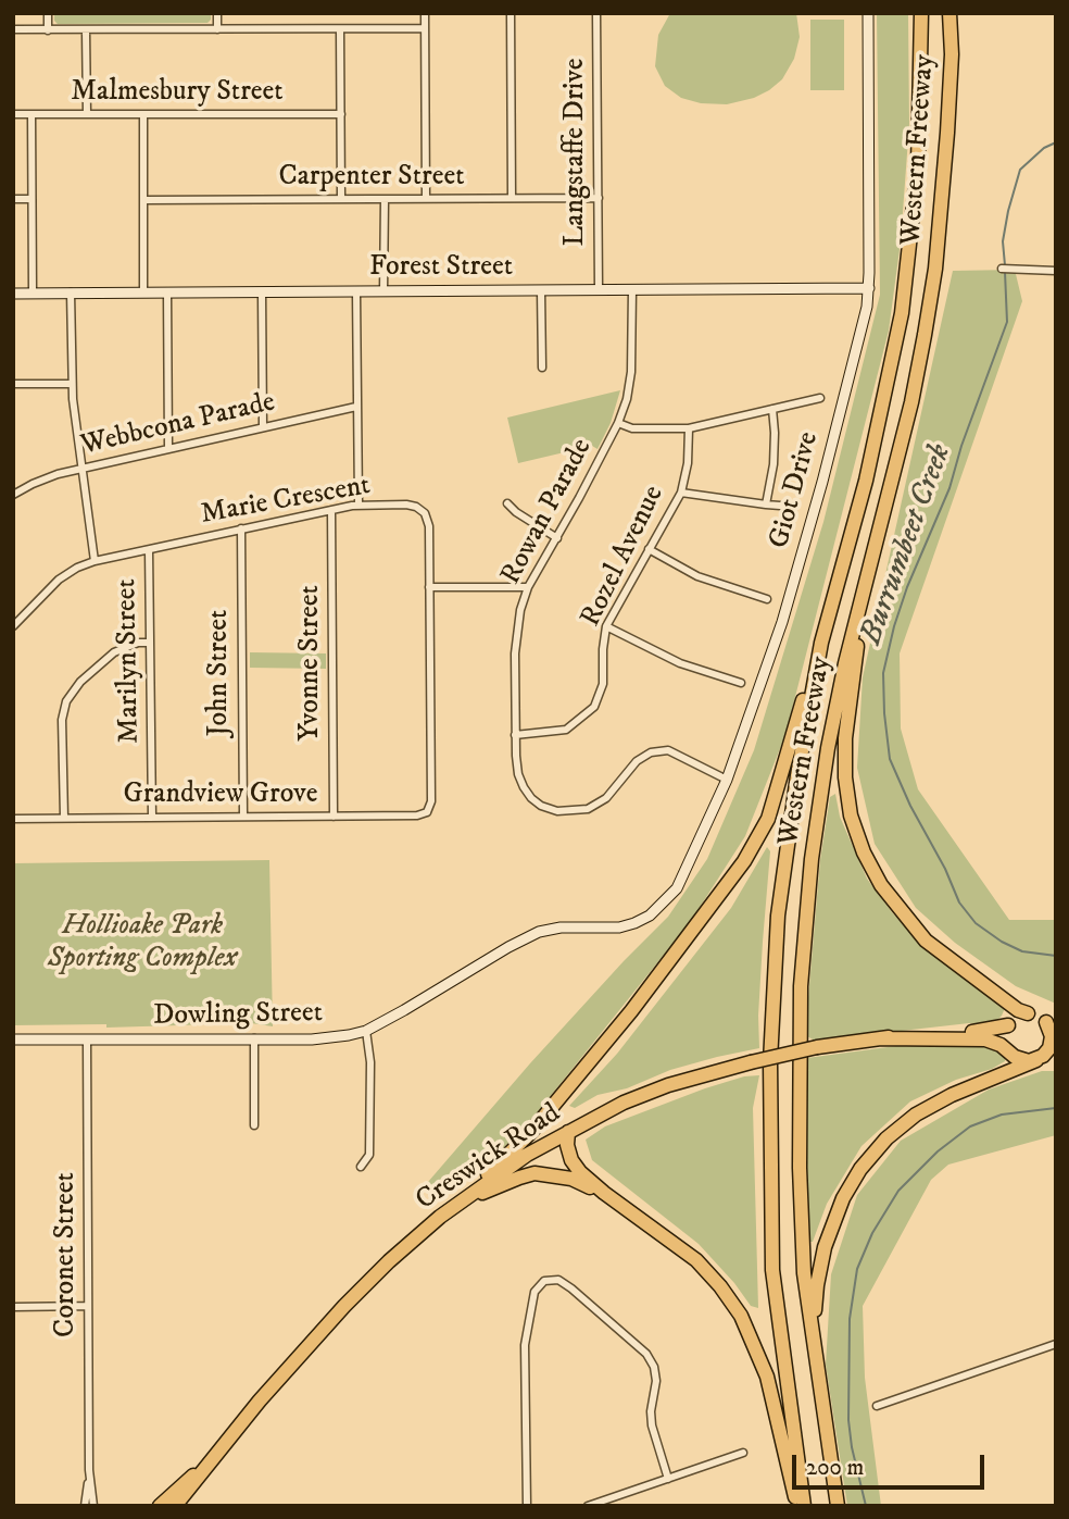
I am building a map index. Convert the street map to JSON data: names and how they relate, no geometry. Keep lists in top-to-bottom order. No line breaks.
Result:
{"streets":{"highway":["Western Freeway","Creswick Road"],"street":["Malmesbury Street","Langstaffe Drive","Carpenter Street","Forest Street","Webbcona Parade","Giot Drive","Marie Crescent","Rowan Parade","Rozel Avenue","Marilyn Street","Yvonne Street","John Street","Grandview Grove","Dowling Street","Coronet Street"]},"crossings":[["Langstaffe Drive","Carpenter Street"],["Langstaffe Drive","Forest Street"],["Forest Street","Giot Drive"],["Forest Street","Rowan Parade"],["Giot Drive","Rowan Parade"],["Giot Drive","Dowling Street"],["Marie Crescent","Marilyn Street"],["Marie Crescent","Yvonne Street"],["Marie Crescent","John Street"],["Marie Crescent","Grandview Grove"],["Rowan Parade","Rozel Avenue"],["Marilyn Street","Grandview Grove"],["Yvonne Street","Grandview Grove"],["John Street","Grandview Grove"],["Dowling Street","Coronet Street"]],"water":["Burrumbeet Creek"],"parks":["Hollioake Park Sporting Complex"],"scale_bar":"200 m"}
